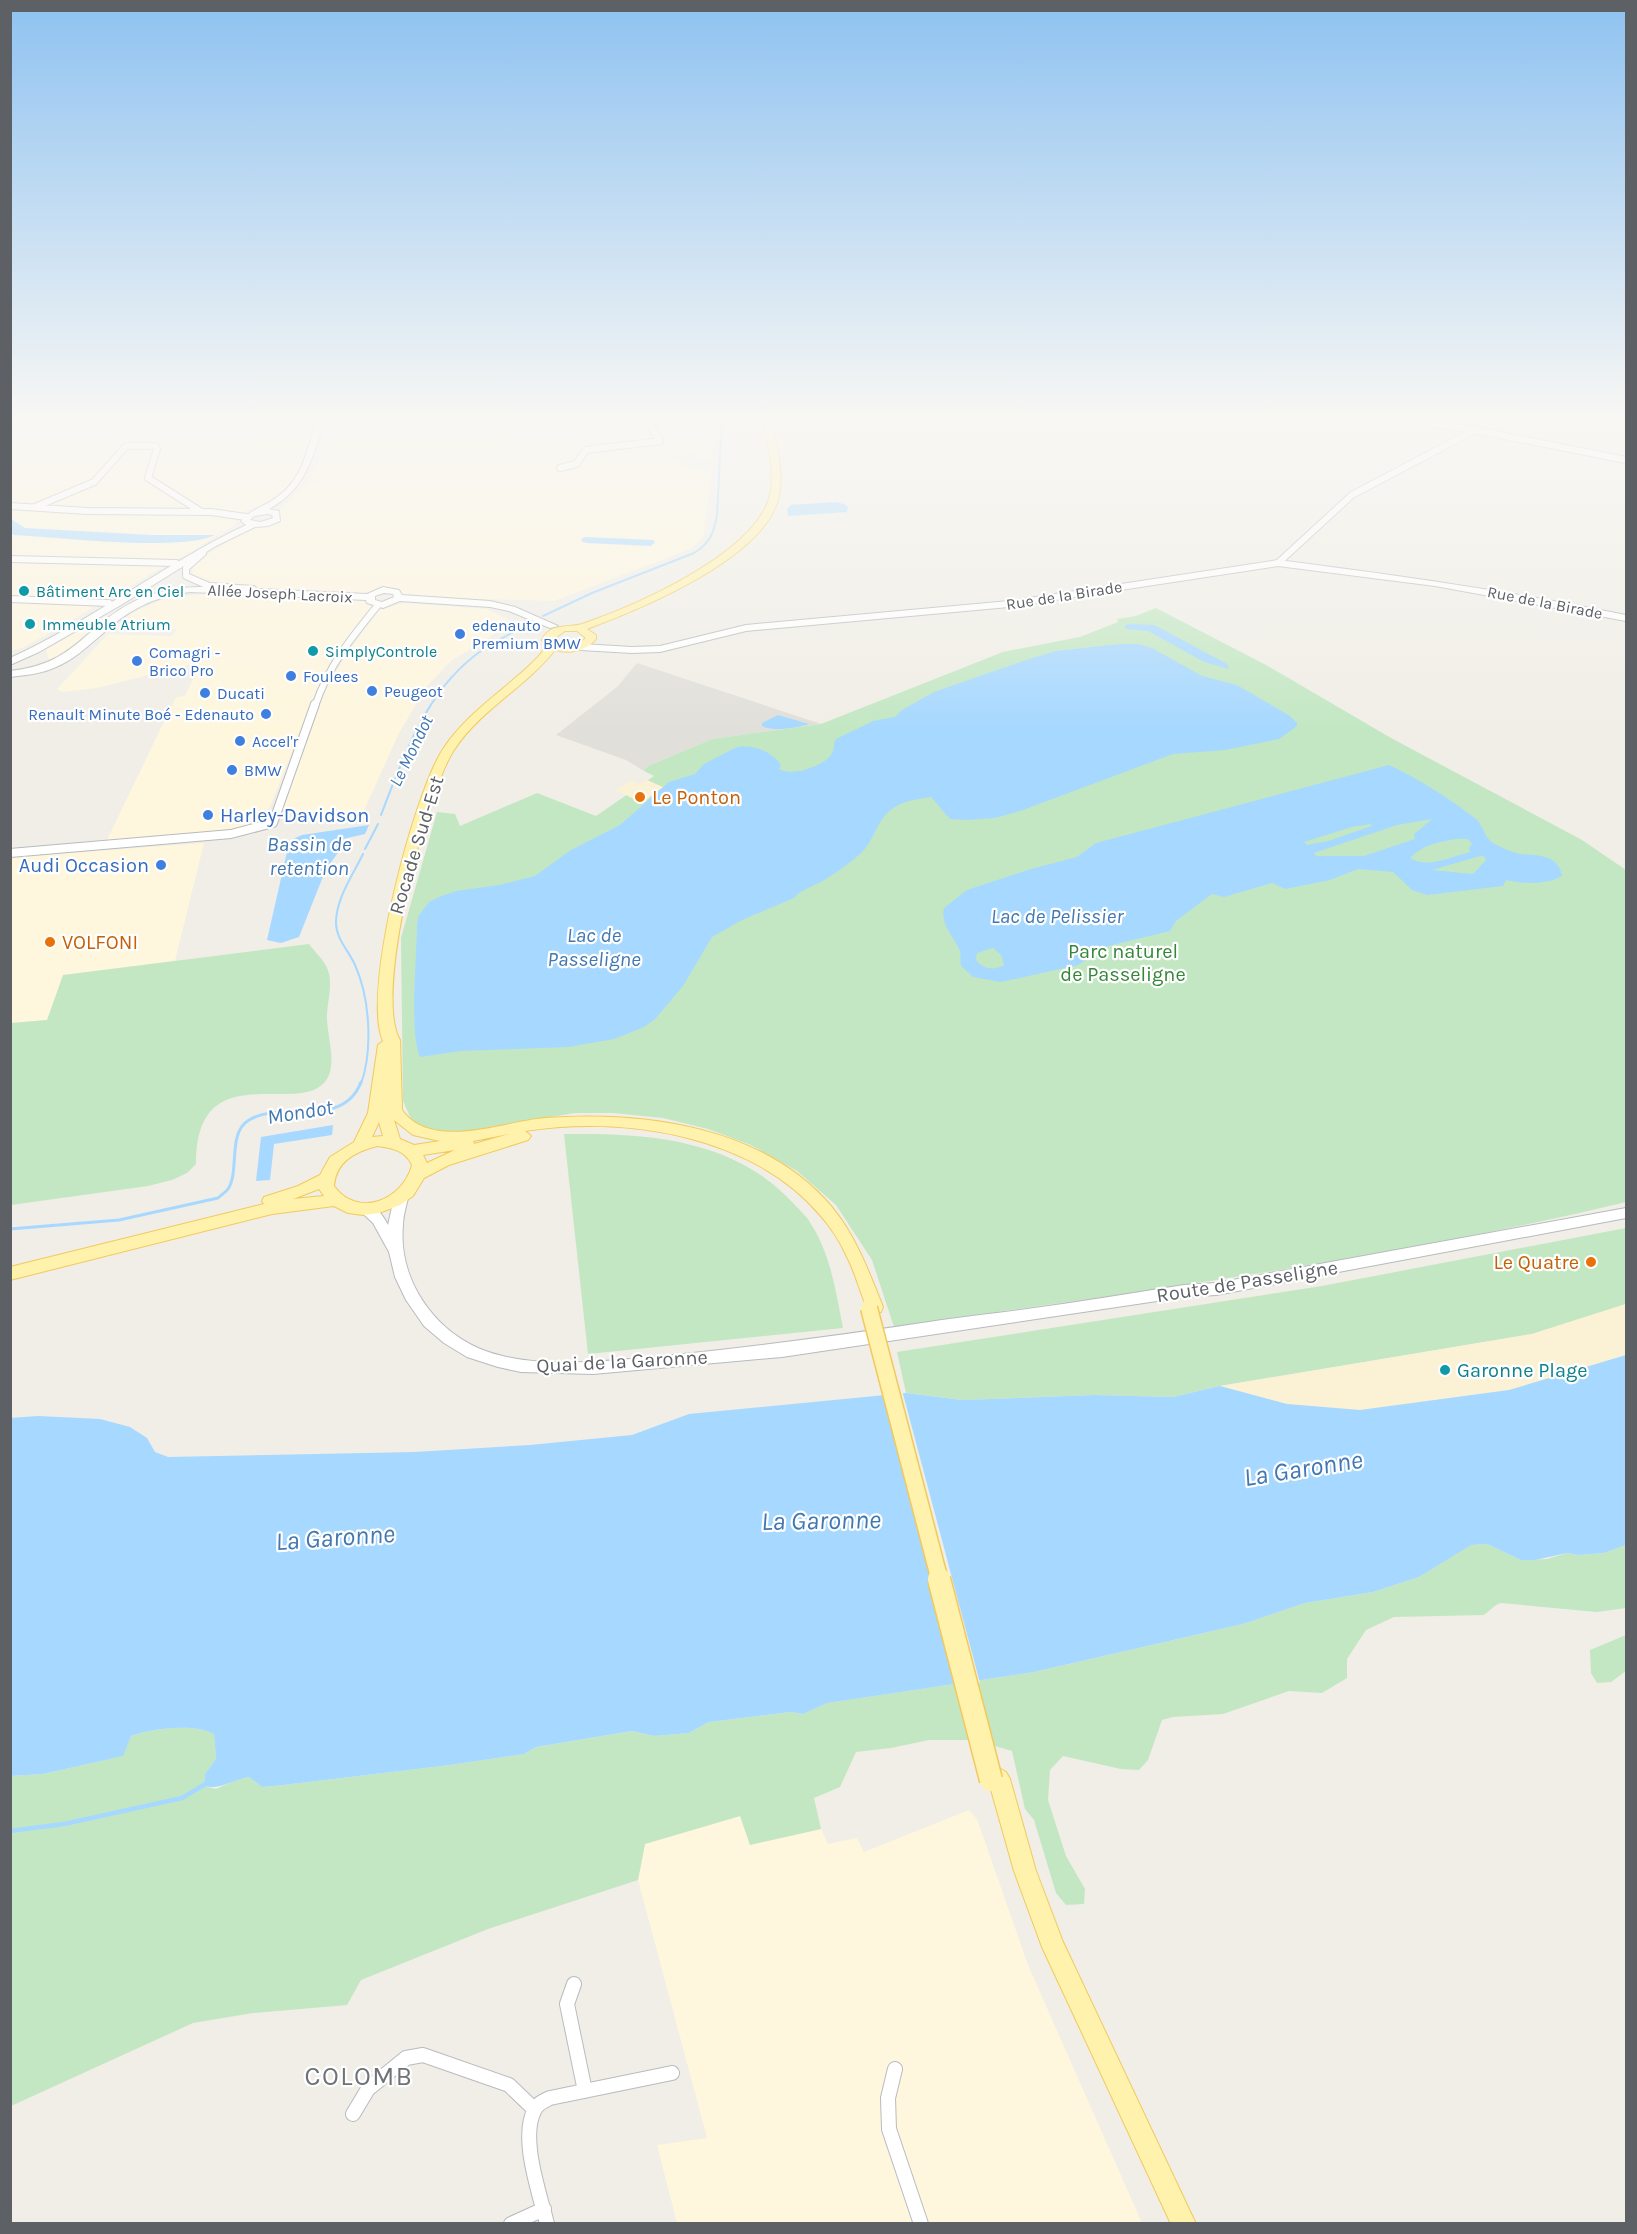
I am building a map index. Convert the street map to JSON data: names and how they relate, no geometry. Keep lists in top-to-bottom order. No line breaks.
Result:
{"streets":{"main road":["Rocade Sud-Est"],"street":["Allée Joseph Lacroix","Rue de la Birade","Route de Passeligne","Quai de la Garonne"]},"crossings":[["Rue de la Birade","Rocade Sud-Est"],["Rocade Sud-Est","Quai de la Garonne"],["Route de Passeligne","Quai de la Garonne"]],"districts":["COLOMB"],"water":["Le Mondot","Bassin de retention","Lac de Pelissier","Lac de Passeligne","Mondot","La Garonne"],"parks":["Parc naturel de Passeligne"],"places":["Bâtiment Arc en Ciel","Immeuble Atrium","edenauto Premium BMW","SimplyControle","Comagri - Brico Pro","Foulees","Peugeot","Ducati","Renault Minute Boé - Edenauto","Accel'r","BMW","Le Ponton","Harley-Davidson","Audi Occasion","VOLFONI","Le Quatre","Garonne Plage"]}
